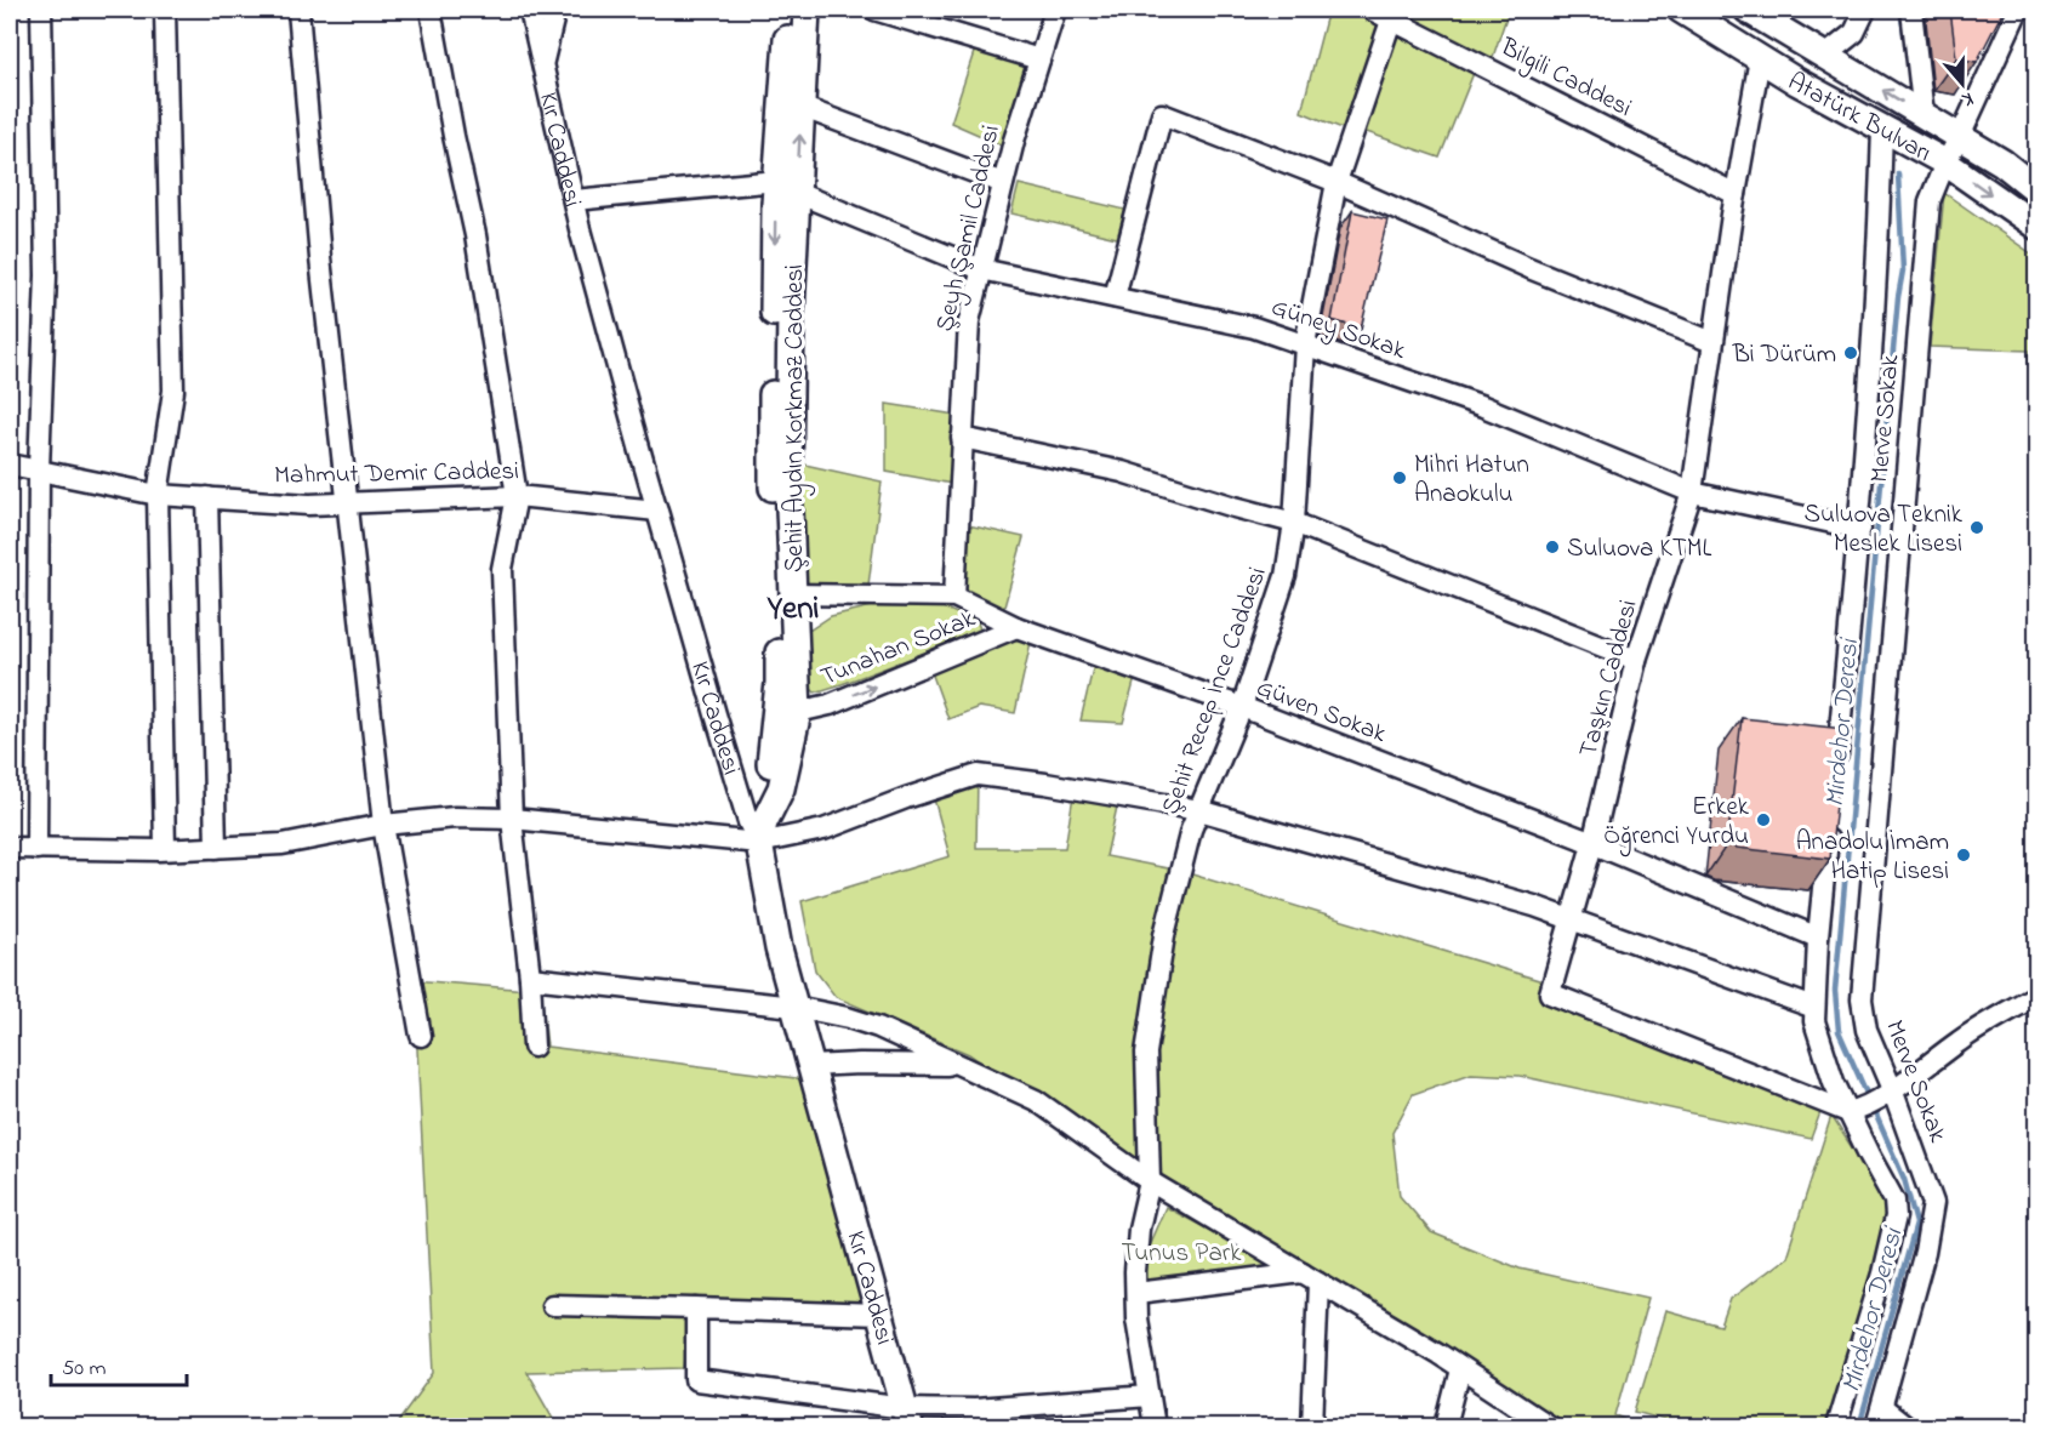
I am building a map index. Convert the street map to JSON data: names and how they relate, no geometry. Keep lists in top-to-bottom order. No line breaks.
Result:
{"streets":{"main road":["Atatürk Bulvarı","Kır Caddesi","Şehit Aydın Korkmaz Caddesi"],"street":["Bilgili Caddesi","Şeyh Şamil Caddesi","Güney Sokak","Merve Sokak","Mahmut Demir Caddesi","Tunahan Sokak","Taşkın Caddesi","Şehit Recep İnce Caddesi","Güven Sokak"]},"crossings":[["Bilgili Caddesi","Taşkın Caddesi"],["Bilgili Caddesi","Şehit Recep İnce Caddesi"],["Atatürk Bulvarı","Merve Sokak"],["Atatürk Bulvarı","Taşkın Caddesi"],["Kır Caddesi","Şehit Aydın Korkmaz Caddesi"],["Kır Caddesi","Mahmut Demir Caddesi"],["Şeyh Şamil Caddesi","Güney Sokak"],["Şeyh Şamil Caddesi","Güven Sokak"],["Güney Sokak","Şehit Aydın Korkmaz Caddesi"],["Güney Sokak","Taşkın Caddesi"],["Güney Sokak","Şehit Recep İnce Caddesi"],["Şehit Aydın Korkmaz Caddesi","Tunahan Sokak"],["Şehit Aydın Korkmaz Caddesi","Güven Sokak"],["Merve Sokak","Taşkın Caddesi"],["Tunahan Sokak","Güven Sokak"],["Taşkın Caddesi","Güven Sokak"],["Şehit Recep İnce Caddesi","Güven Sokak"]],"districts":["Yeni"],"water":["Mirdehor Deresi"],"parks":["Tunus Park"],"places":["Bi Dürüm","Mihri Hatun Anaokulu","Suluova Teknik Meslek Lisesi","Suluova KTML","Erkek Öğrenci Yurdu","Anadolu İmam Hatip Lisesi"],"scale_bar":"50 m","north":"bottom"}
